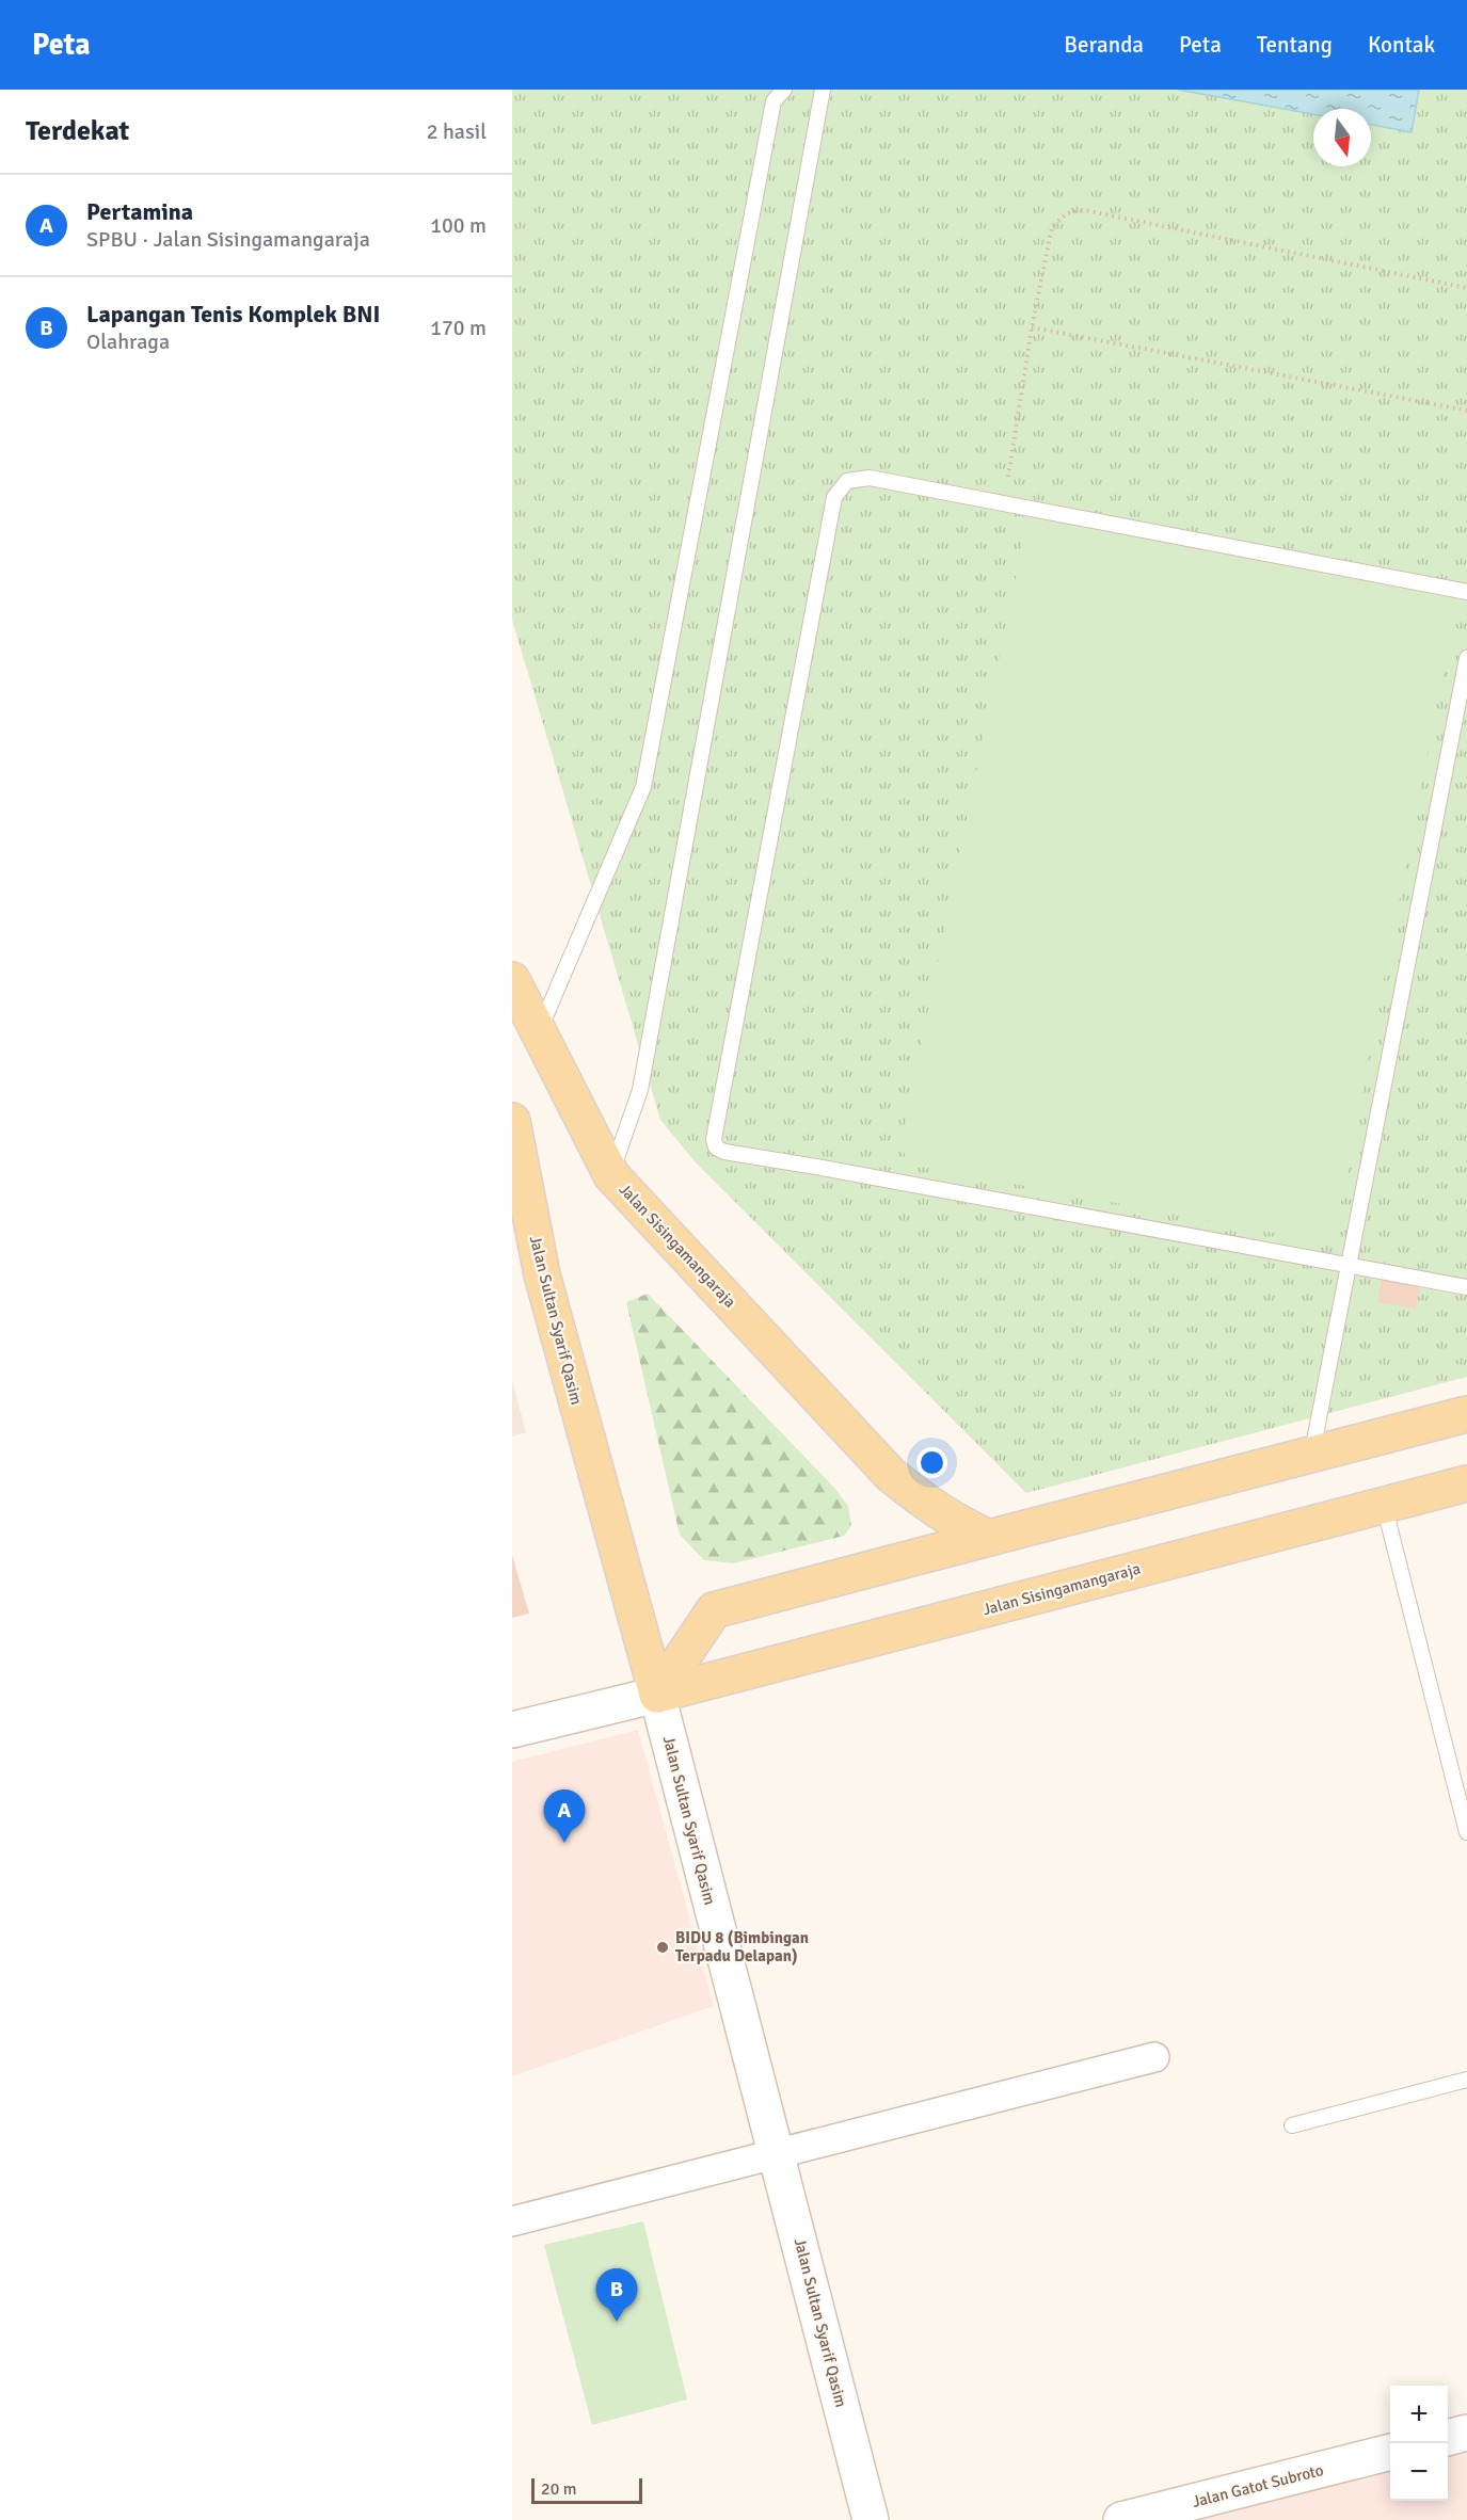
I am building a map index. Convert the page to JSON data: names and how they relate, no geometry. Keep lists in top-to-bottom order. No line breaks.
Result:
{"streets":{"main road":["Jalan Sisingamangaraja","Jalan Sultan Syarif Qasim","Jalan Gatot Subroto"]},"crossings":[["Jalan Sisingamangaraja","Jalan Sultan Syarif Qasim"]],"places":["BIDU 8 (Bimbingan Terpadu Delapan)"],"scale_bar":"20 m","north":"bottom","page":{"header":"Peta","nav":["Beranda","Peta","Tentang","Kontak"],"heading":["Terdekat","2 hasil"],"list":[{"mark":"A","name":"Pertamina","note":"SPBU · Jalan Sisingamangaraja","value":"100 m"},{"mark":"B","name":"Lapangan Tenis Komplek BNI","note":"Olahraga","value":"170 m"}],"pins":["A","B"],"map_buttons":["+","−"],"scale":"20 m"}}
